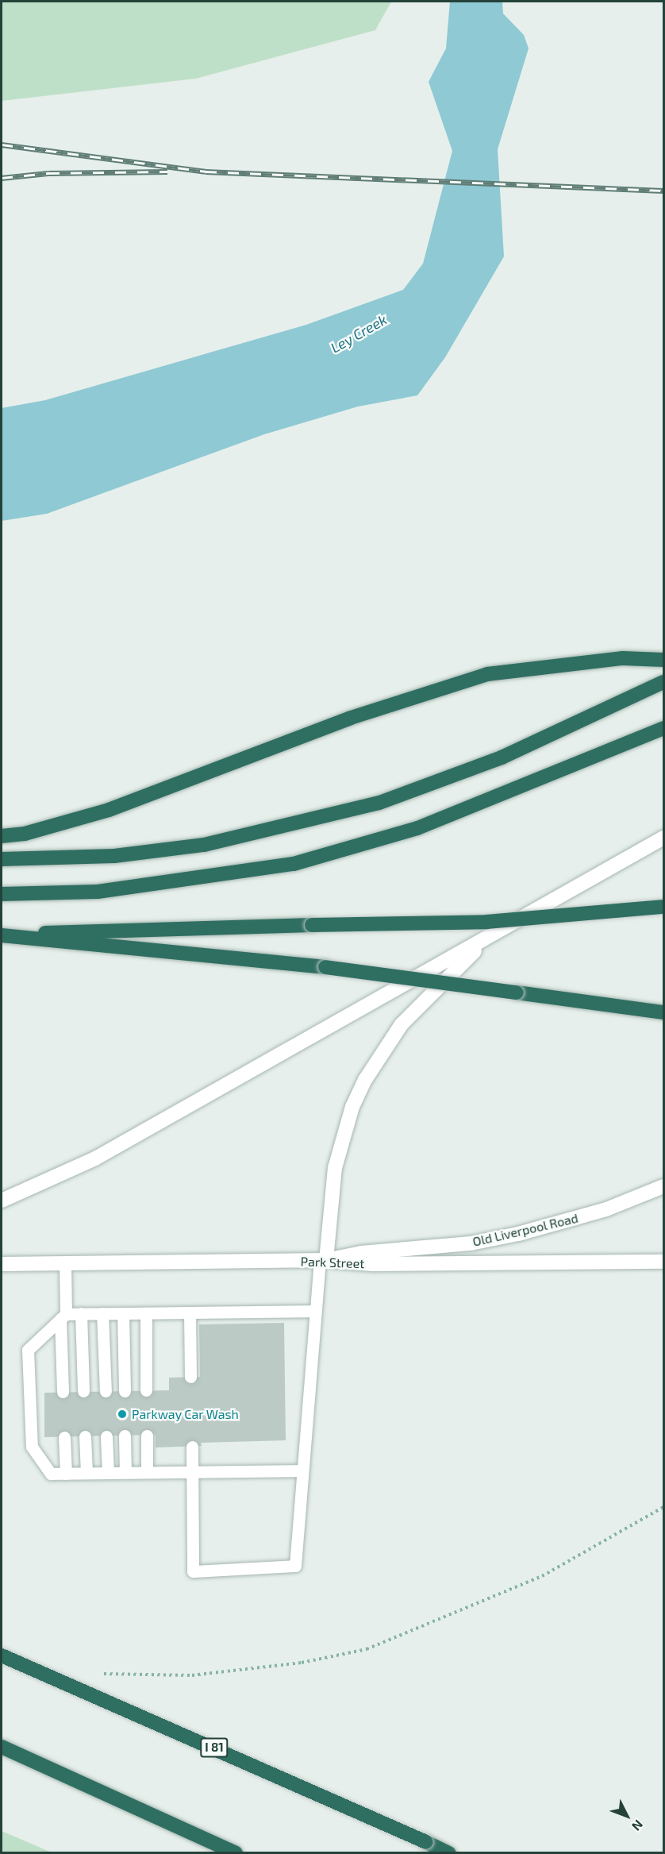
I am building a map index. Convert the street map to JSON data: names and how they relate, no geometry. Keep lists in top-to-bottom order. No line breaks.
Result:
{"streets":{"highway":["I 81"],"main road":["Old Liverpool Road","Park Street"]},"crossings":[["Old Liverpool Road","Park Street"]],"water":["Ley Creek"],"places":["Parkway Car Wash"],"north":"bottom right"}
